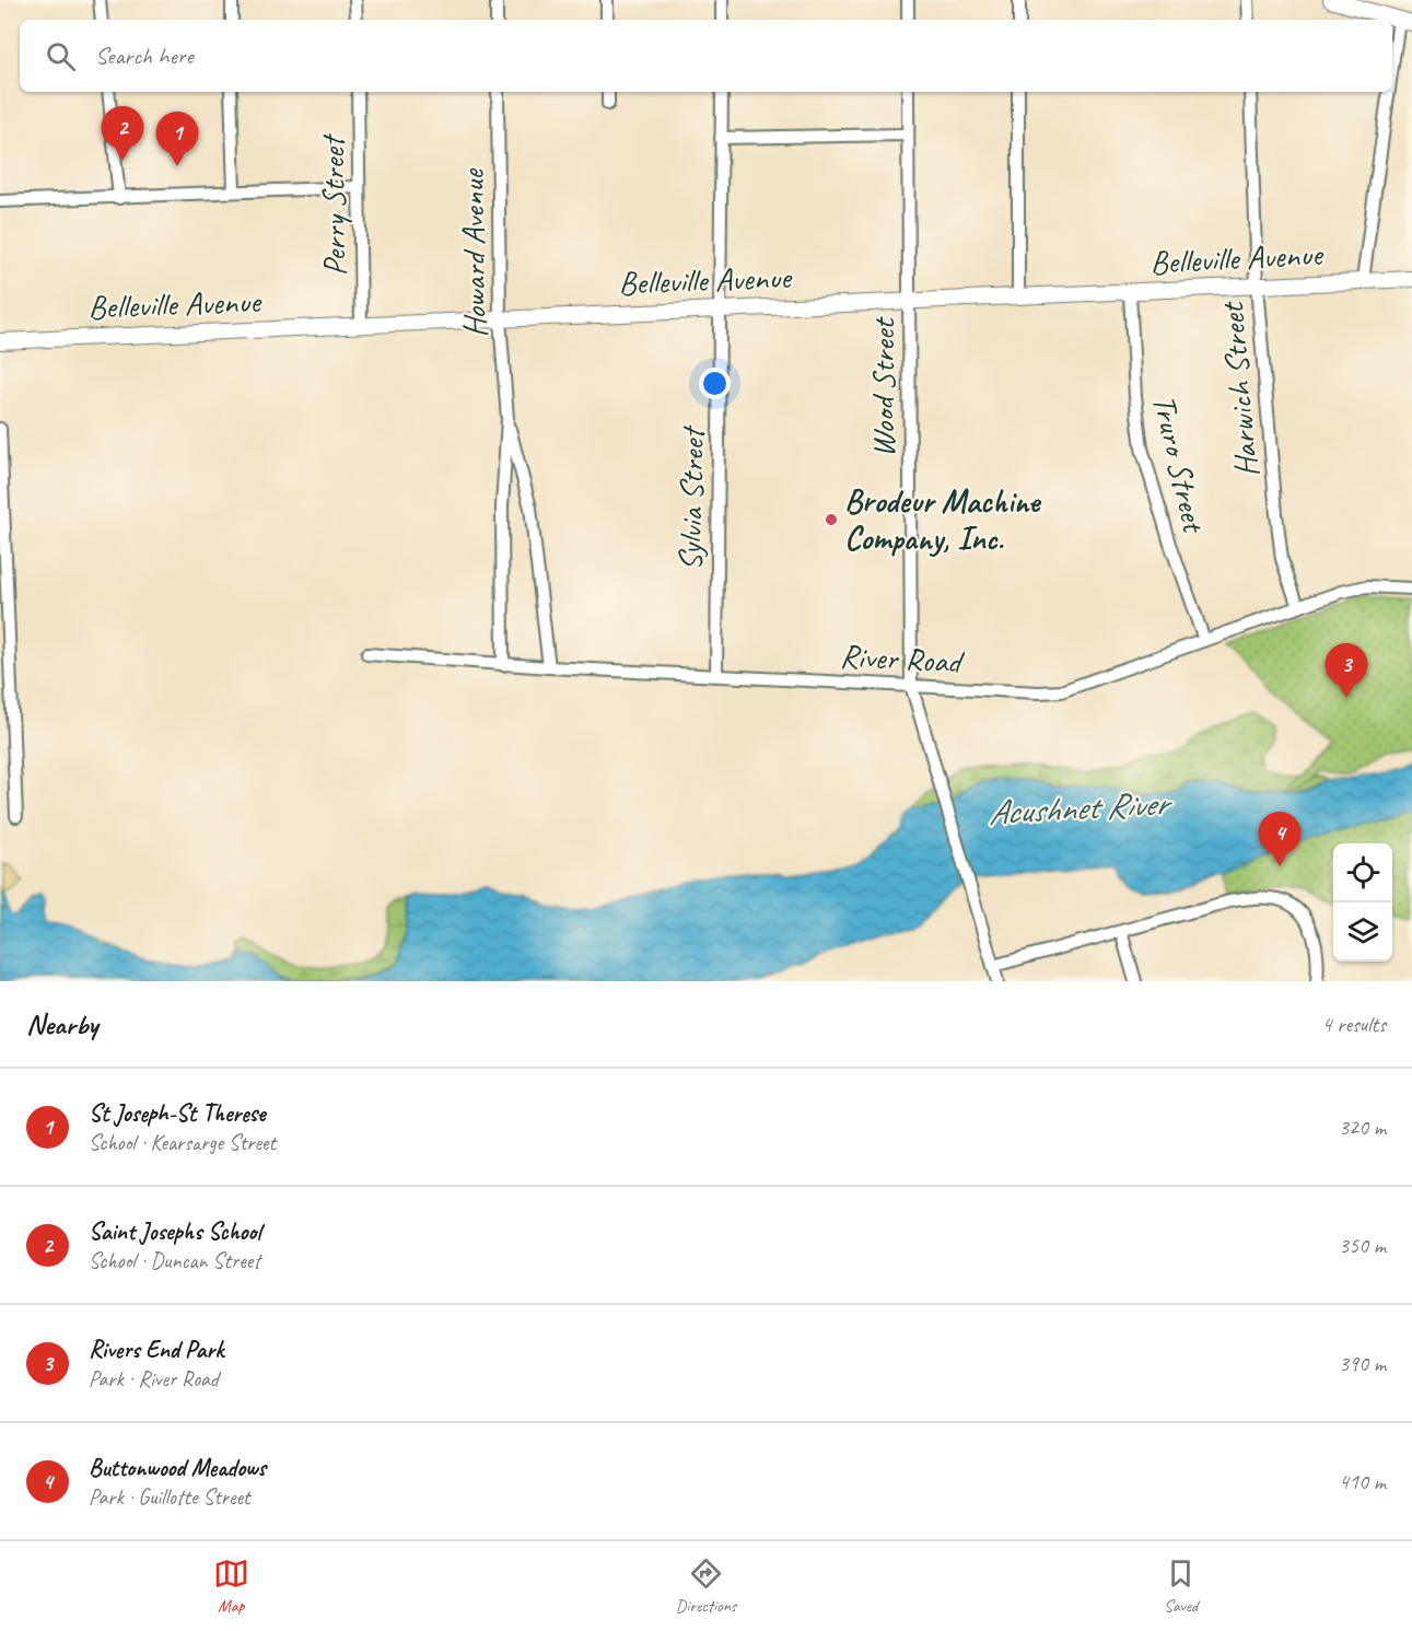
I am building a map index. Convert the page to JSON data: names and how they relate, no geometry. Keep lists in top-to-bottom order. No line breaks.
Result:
{"streets":{"main road":["Belleville Avenue"],"street":["Perry Street","Howard Avenue","Wood Street","Harwich Street","Truro Street","Sylvia Street","River Road"]},"crossings":[["Perry Street","Belleville Avenue"],["Howard Avenue","Belleville Avenue"],["Howard Avenue","River Road"],["Belleville Avenue","Wood Street"],["Belleville Avenue","Harwich Street"],["Belleville Avenue","Truro Street"],["Belleville Avenue","Sylvia Street"],["Wood Street","River Road"],["Harwich Street","River Road"],["Truro Street","River Road"],["Sylvia Street","River Road"]],"water":["Acushnet River"],"places":["Brodeur Machine Company, Inc."],"page":{"search":"Search here","pins":["2","1","3","4"],"heading":["Nearby","4 results"],"list":[{"mark":"1","name":"St Joseph-St Therese","note":"School · Kearsarge Street","value":"320 m"},{"mark":"2","name":"Saint Josephs School","note":"School · Duncan Street","value":"350 m"},{"mark":"3","name":"Rivers End Park","note":"Park · River Road","value":"390 m"},{"mark":"4","name":"Buttonwood Meadows","note":"Park · Guillotte Street","value":"410 m"}],"nav":["Map","Directions","Saved"]}}
